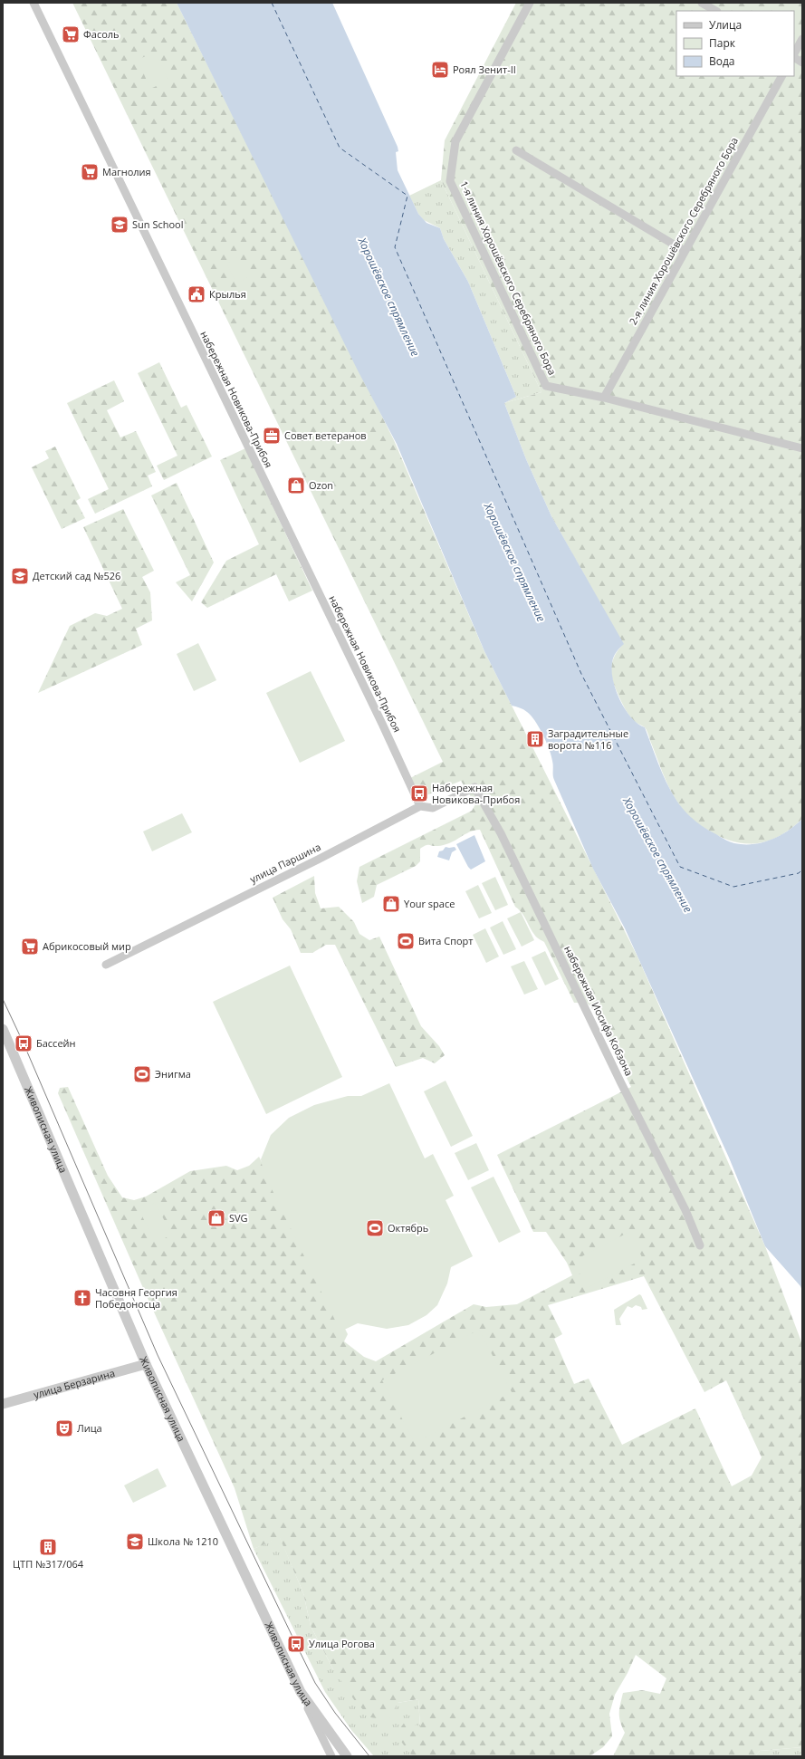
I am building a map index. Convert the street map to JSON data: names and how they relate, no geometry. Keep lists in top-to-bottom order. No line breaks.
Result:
{"streets":{"street":["2-я линия Хорошёвского Серебряного Бора","1-я линия Хорошёвского Серебряного Бора","набережная Новикова-Прибоя","улица Паршина","набережная Иосифа Кобзона","Живописная улица","улица Берзарина"]},"crossings":[["2-я линия Хорошёвского Серебряного Бора","1-я линия Хорошёвского Серебряного Бора"],["набережная Новикова-Прибоя","улица Паршина"],["улица Паршина","набережная Иосифа Кобзона"],["Живописная улица","улица Берзарина"]],"water":["Хорошёвское спрямление"],"places":{"supermarket":["Фасоль","Магнолия","Абрикосовый мир"],"hotel":["Роял Зенит-II"],"school or university":["Sun School","Детский сад №526","Школа № 1210"],"public building":["Крылья"],"office":["Совет ветеранов"],"shop":["Ozon","Your space","SVG"],"building":["Заградительные ворота №116","ЦТП №317/064"],"bus stop":["Набережная Новикова-Прибоя","Бассейн","Улица Рогова"],"sports":["Вита Спорт","Энигма","Октябрь"],"church":["Часовня Георгия Победоносца"],"theatre":["Лица"]},"legend":["Улица","Парк","Вода"]}
